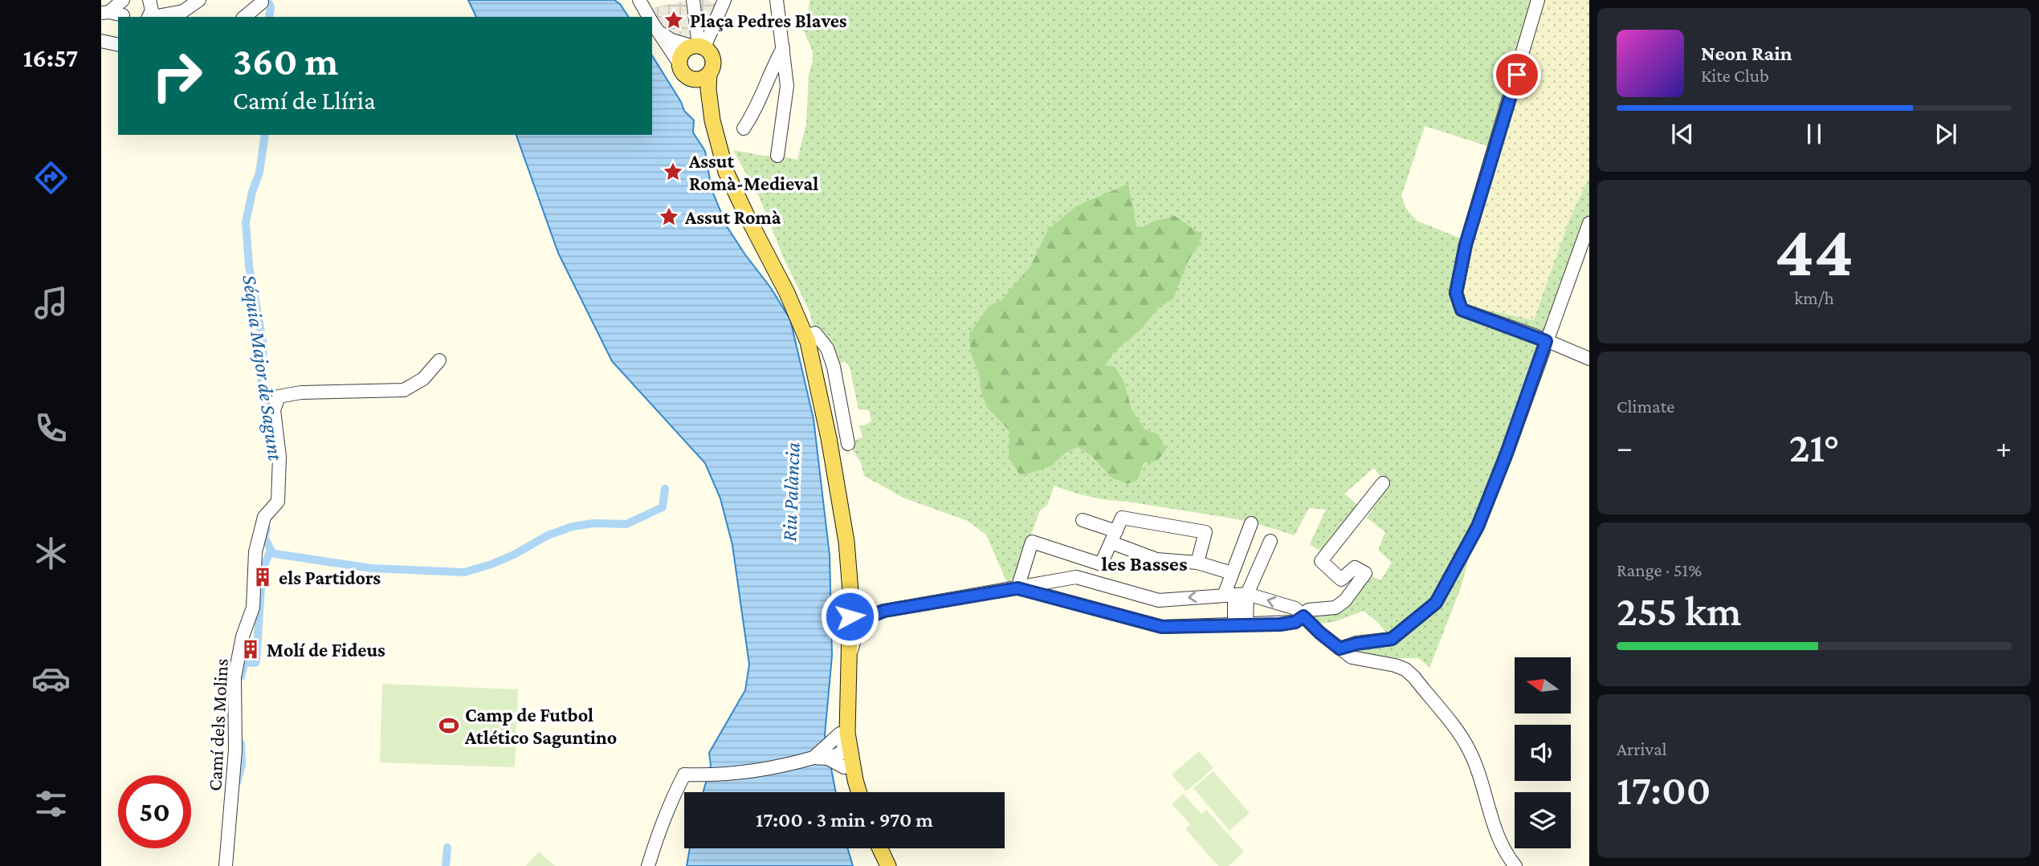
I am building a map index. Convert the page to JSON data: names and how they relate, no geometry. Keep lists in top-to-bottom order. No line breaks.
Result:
{"streets":{"street":["Camí dels Molins"]},"districts":["les Basses"],"water":["Séquia Major de Sagunt","Riu Palància"],"places":{"place":["Plaça Pedres Blaves","Assut Romà-Medieval","Assut Romà"],"building":["els Partidors","Molí de Fideus"],"sports":["Camp de Futbol Atlético Saguntino"]},"north":"left","page":{"tabs":"16:57","turn":["360 m","Camí de Llíria"],"song":["Neon Rain","Kite Club"],"tile":[["44","km/h"],"Climate",["Range · 51%","255 km"],["Arrival","17:00"]],"heat":["−","21°","+"],"limit":"50","trip":"17:00 · 3 min · 970 m"}}
